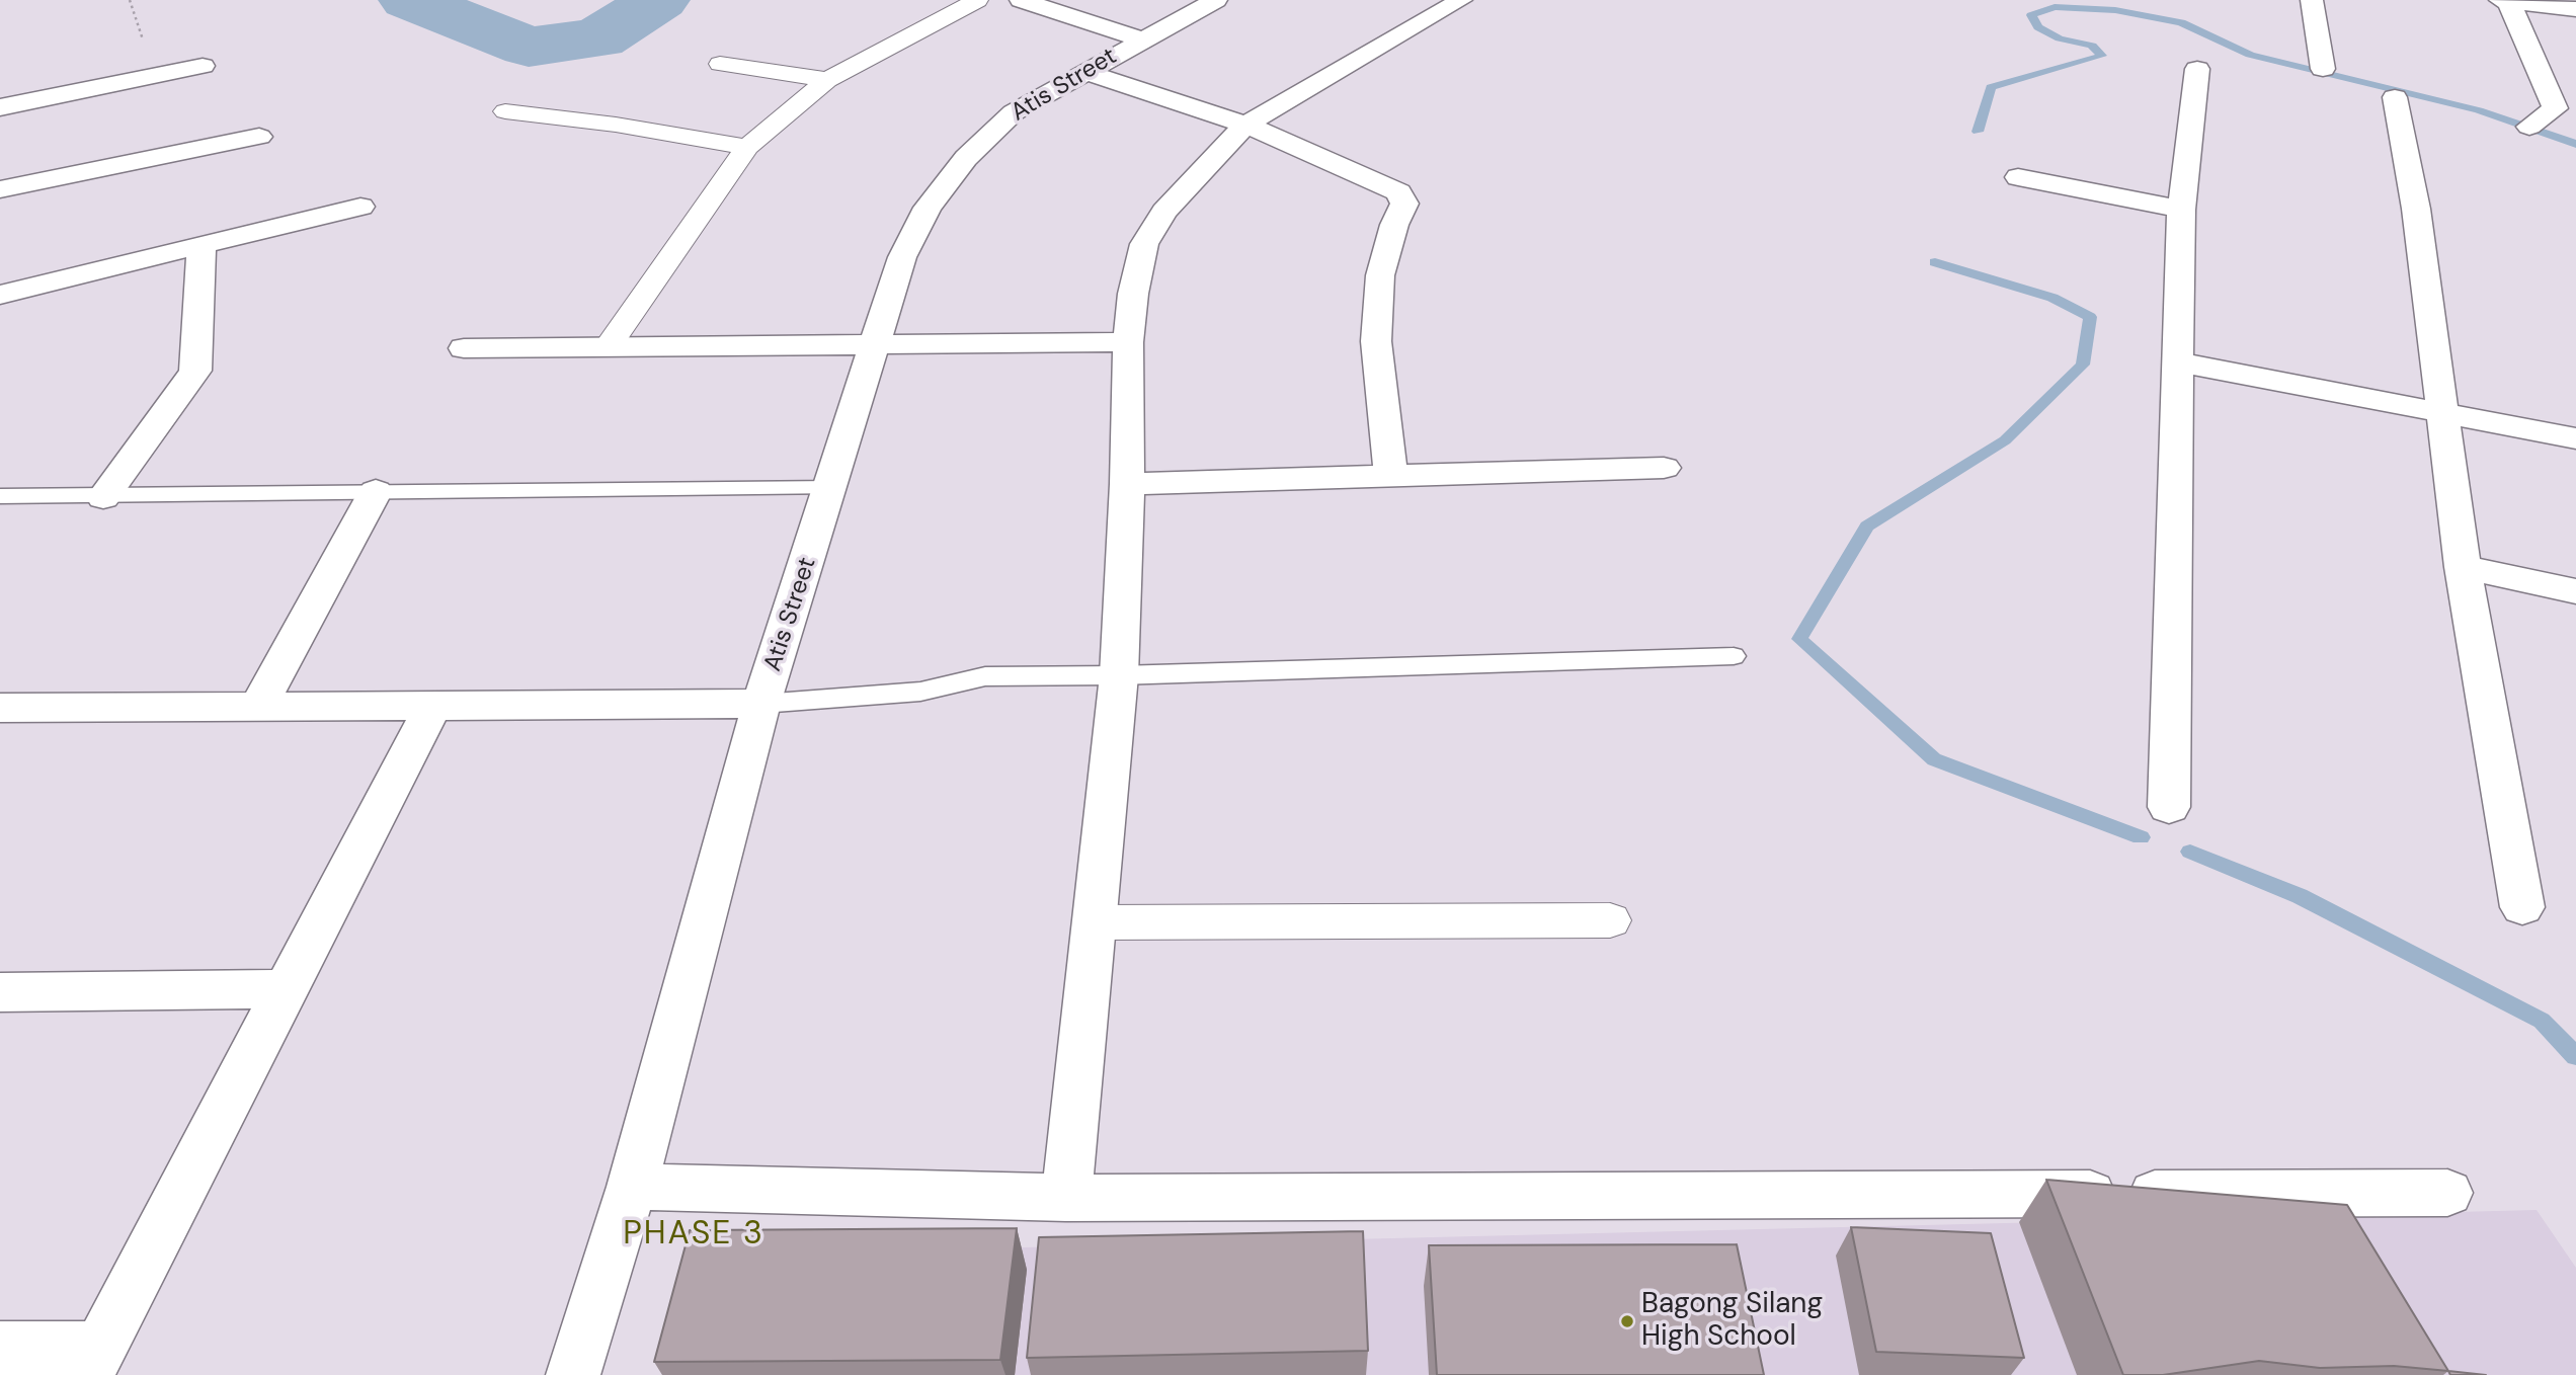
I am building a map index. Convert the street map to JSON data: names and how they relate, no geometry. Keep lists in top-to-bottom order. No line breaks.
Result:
{"streets":{"street":["Atis Street"]},"districts":["PHASE 3"],"places":["Bagong Silang High School"]}
